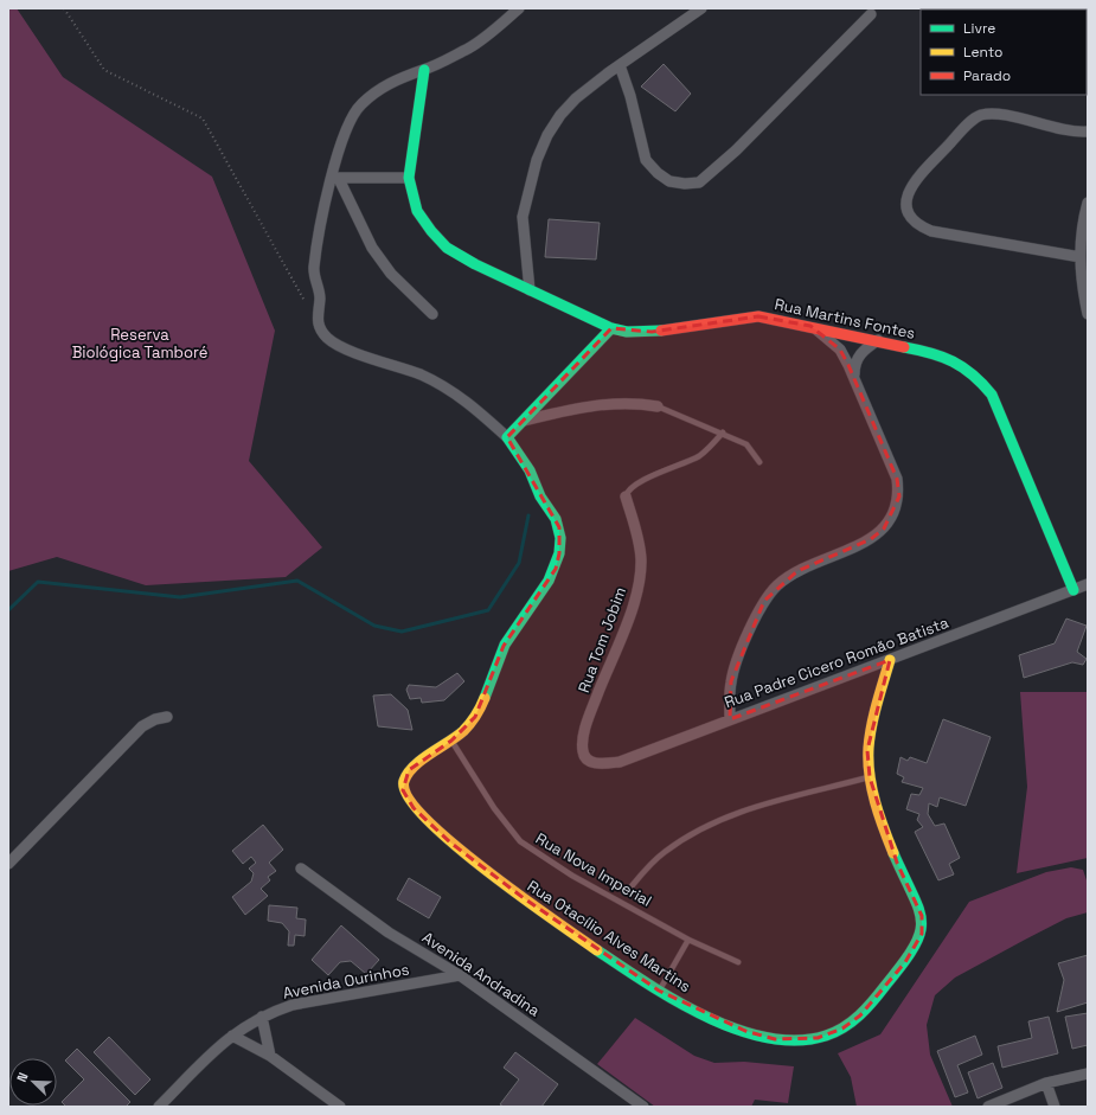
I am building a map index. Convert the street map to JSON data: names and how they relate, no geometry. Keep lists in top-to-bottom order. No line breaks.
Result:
{"streets":{"street":["Rua Martins Fontes","Rua Tom Jobim","Rua Padre Cicero Romão Batista","Rua Otacílio Alves Martins","Avenida Andradina","Avenida Ourinhos"],"lane":["Rua Nova Imperial"]},"crossings":[["Rua Martins Fontes","Rua Padre Cicero Romão Batista"],["Rua Martins Fontes","Rua Otacílio Alves Martins"],["Rua Tom Jobim","Rua Padre Cicero Romão Batista"],["Rua Padre Cicero Romão Batista","Rua Otacílio Alves Martins"],["Rua Nova Imperial","Rua Otacílio Alves Martins"],["Avenida Andradina","Avenida Ourinhos"]],"parks":["Reserva Biológica Tamboré"],"legend":["Livre","Lento","Parado"],"north":"top left"}
